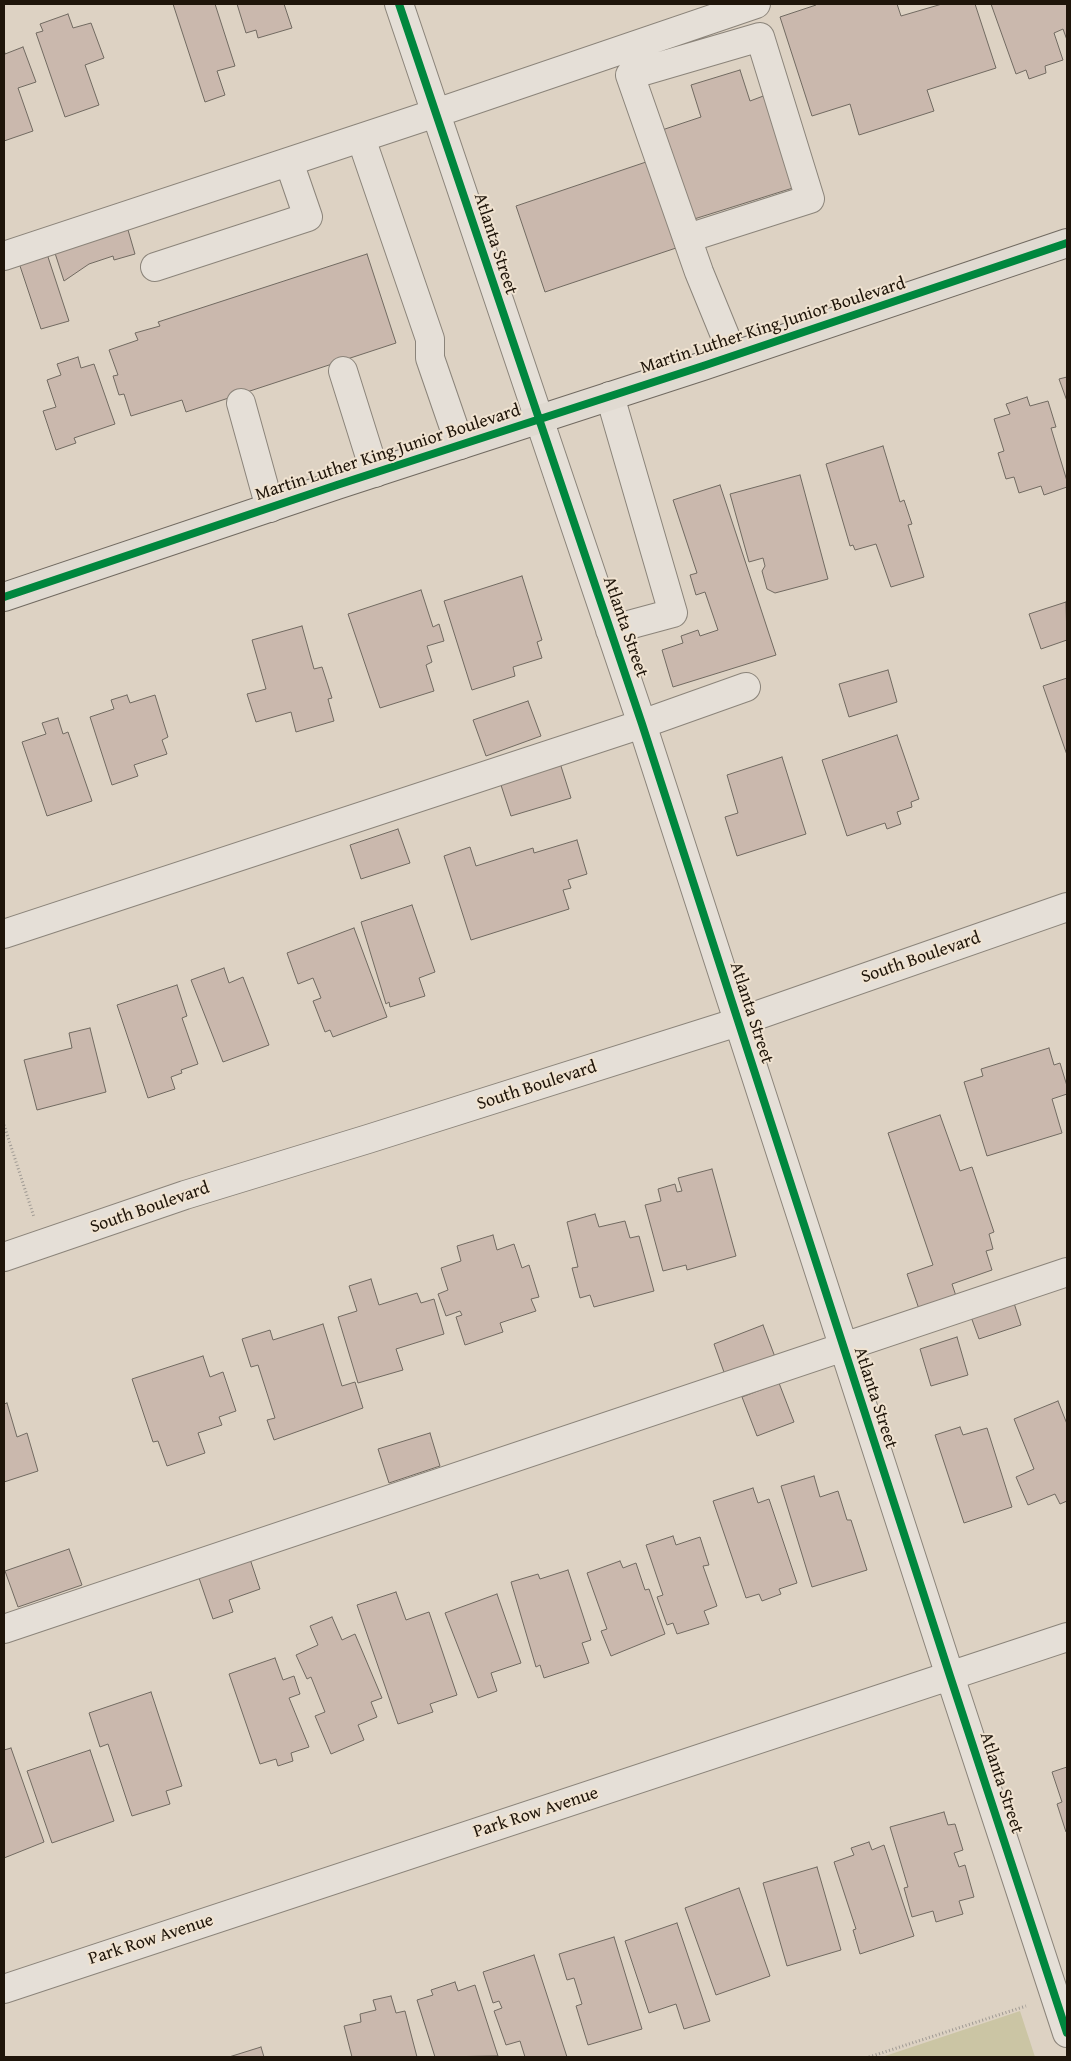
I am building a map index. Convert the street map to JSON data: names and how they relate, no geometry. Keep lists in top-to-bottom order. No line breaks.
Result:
{"streets":{"main road":["Martin Luther King Junior Boulevard"],"street":["Atlanta Street","South Boulevard","Park Row Avenue"]},"crossings":[["Atlanta Street","Martin Luther King Junior Boulevard"],["Atlanta Street","South Boulevard"],["Atlanta Street","Park Row Avenue"]]}
